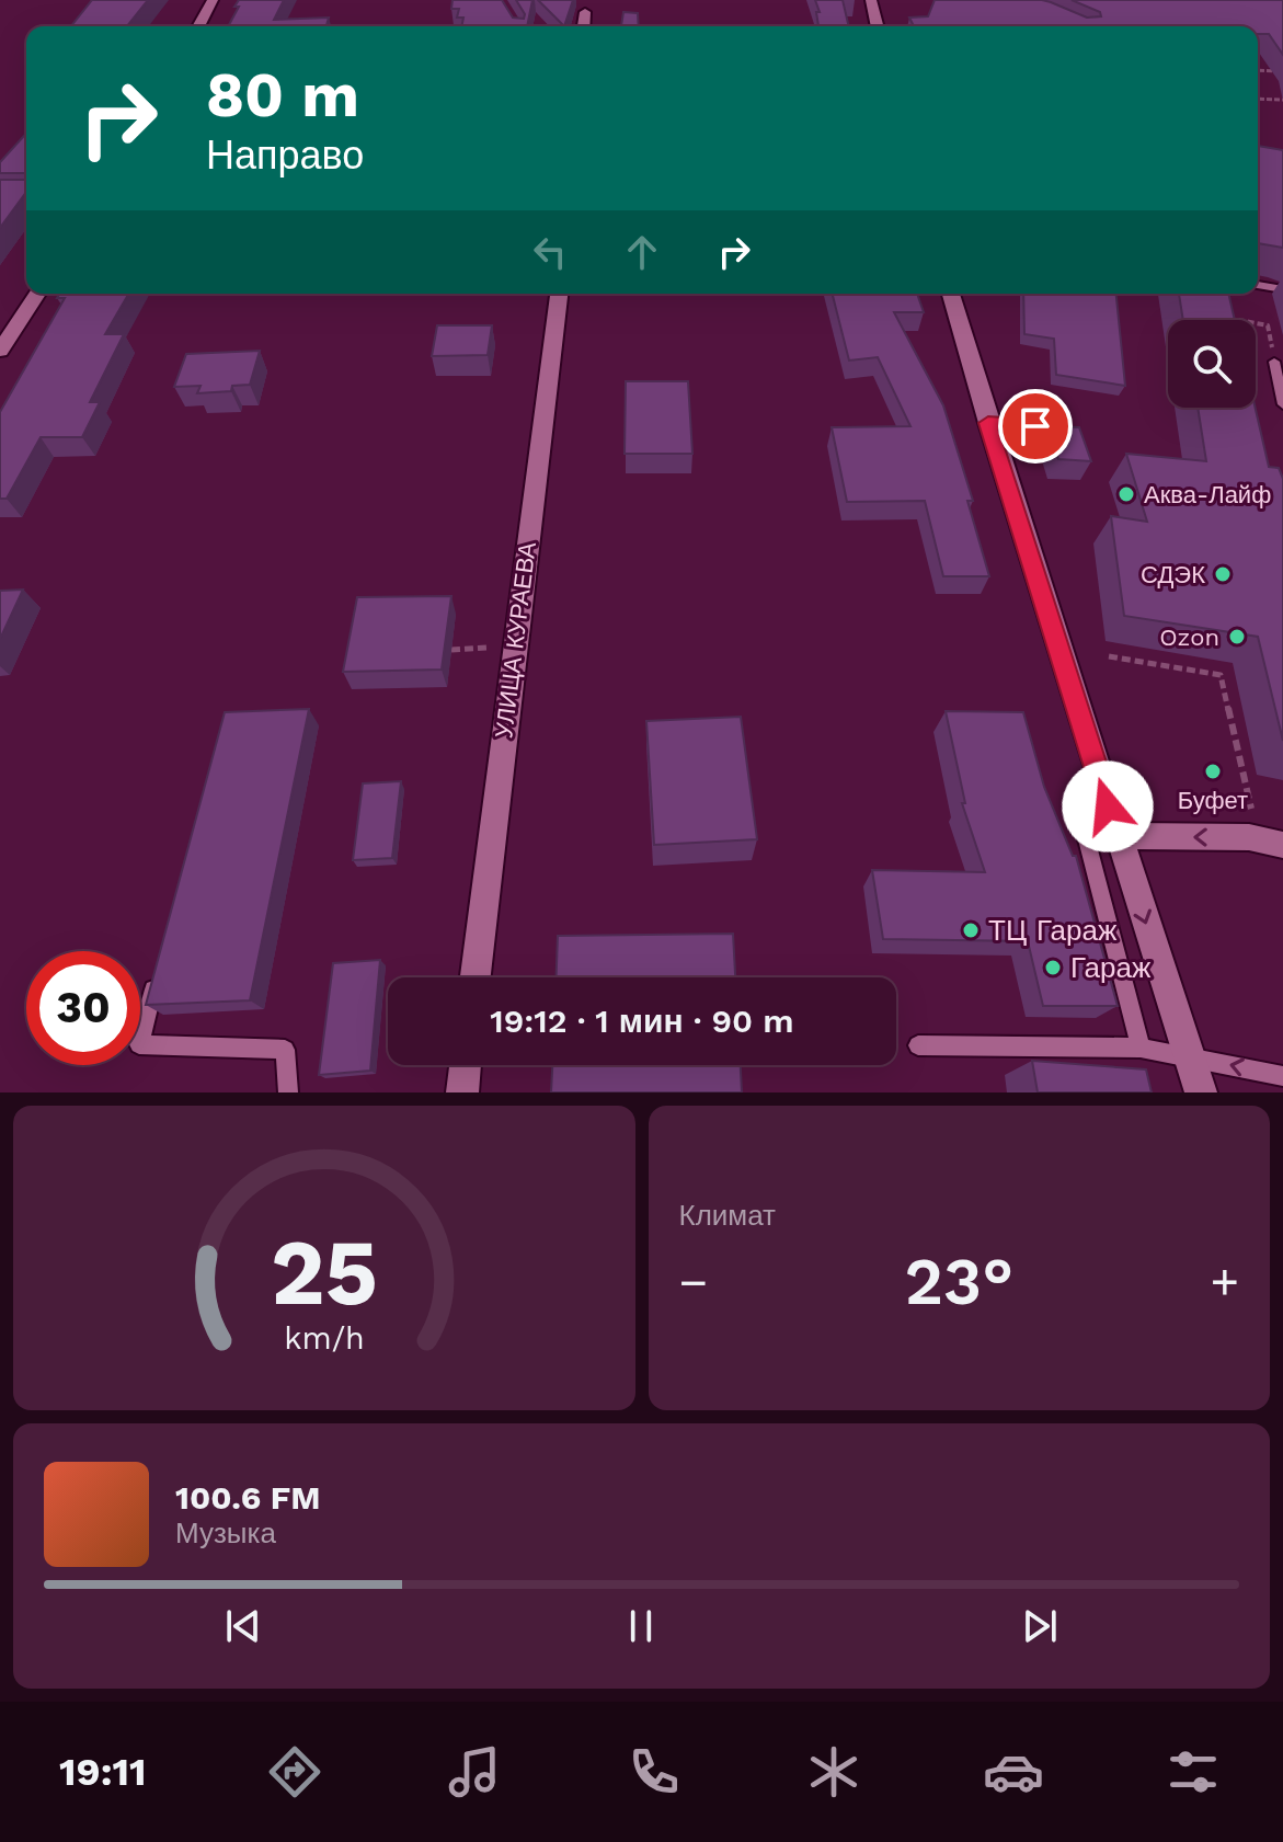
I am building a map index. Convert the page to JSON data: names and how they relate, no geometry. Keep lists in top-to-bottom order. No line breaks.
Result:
{"streets":{"street":["УЛИЦА КУРАЕВА"]},"places":["Аква-Лайф","СДЭК","Ozon","Буфет","ТЦ Гараж","Гараж"],"page":{"turn":["80 m","Направо"],"limit":"30","trip":"19:12 · 1 мин · 90 m","tile":"Климат","heat":["−","23°","+"],"song":["100.6 FM","Музыка"],"tabs":"19:11","gauge":["25","km/h"]}}
